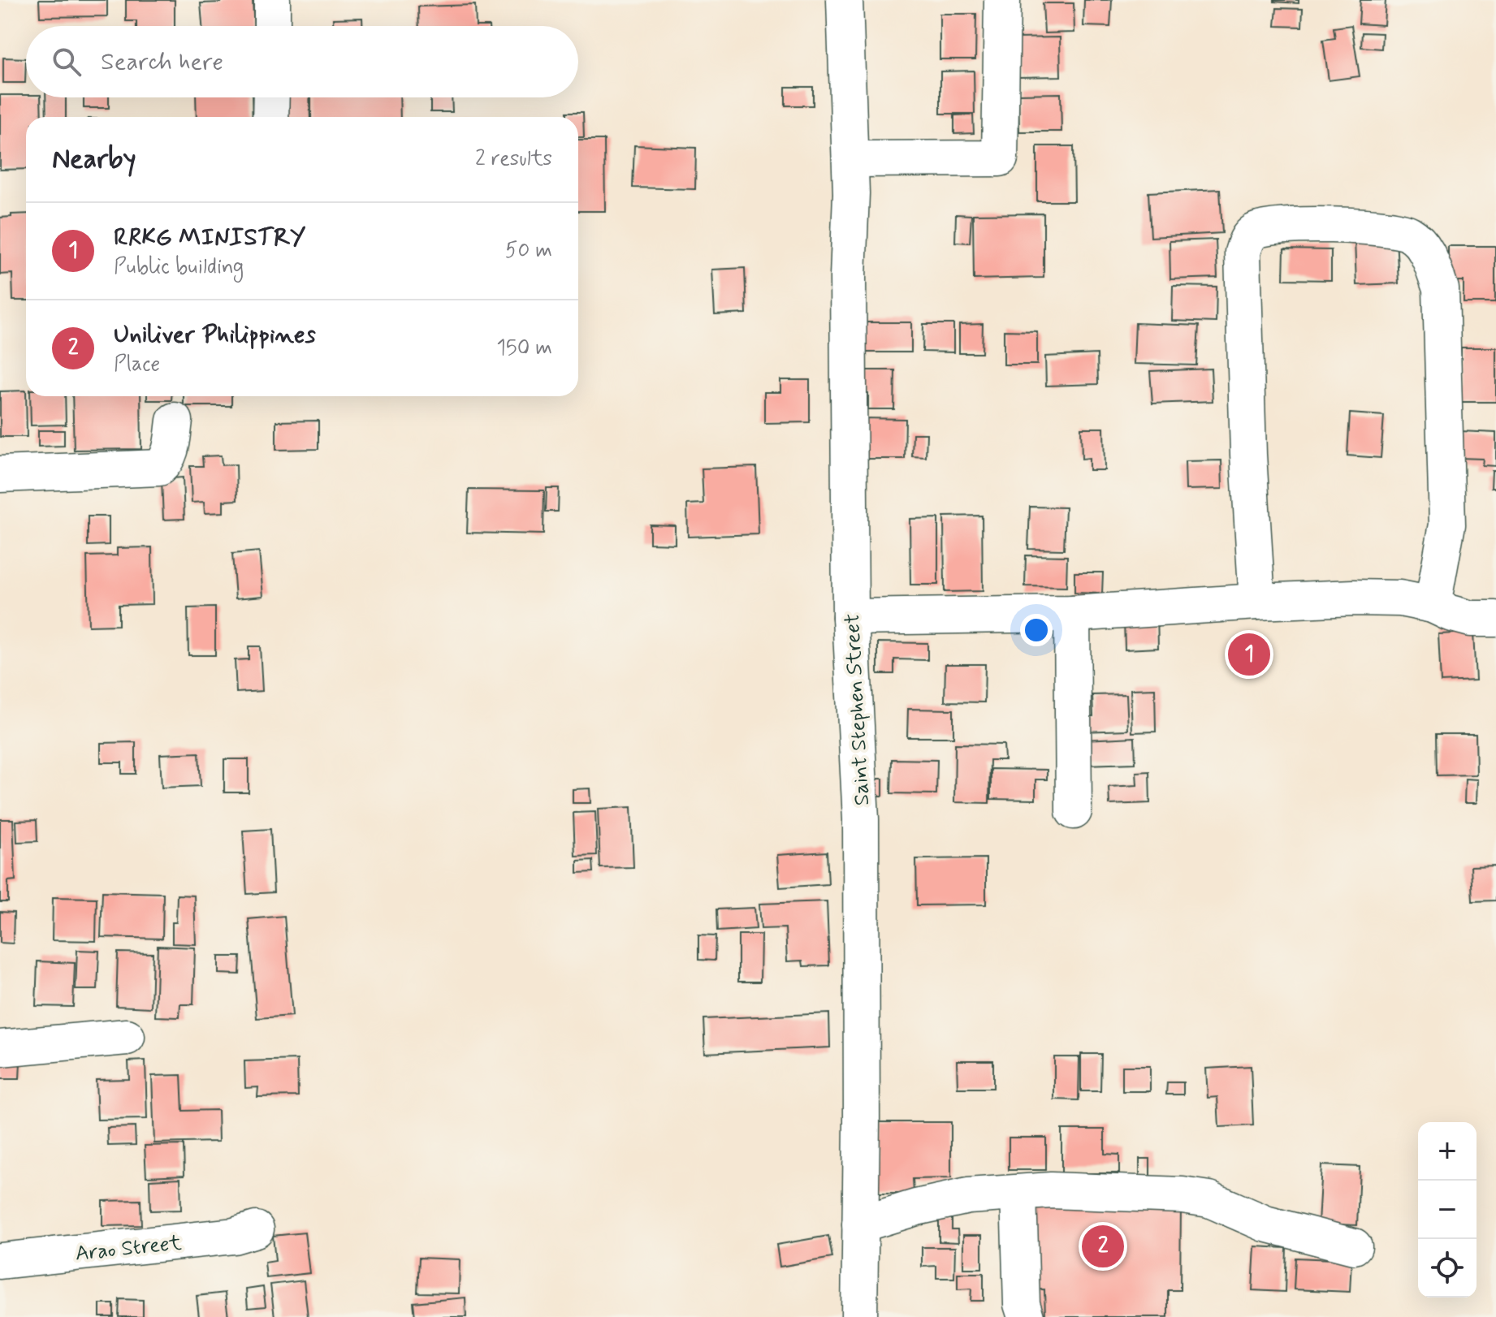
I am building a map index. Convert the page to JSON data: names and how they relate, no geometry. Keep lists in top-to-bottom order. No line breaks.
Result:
{"streets":{"street":["Saint Stephen Street","Arao Street"]},"page":{"search":"Search here","heading":["Nearby","2 results"],"list":[{"mark":"1","name":"RRKG MINISTRY","note":"Public building","value":"50 m"},{"mark":"2","name":"Uniliver Philippines","note":"Place","value":"150 m"}],"pins":["1","2"],"map_buttons":["+","−"]}}
